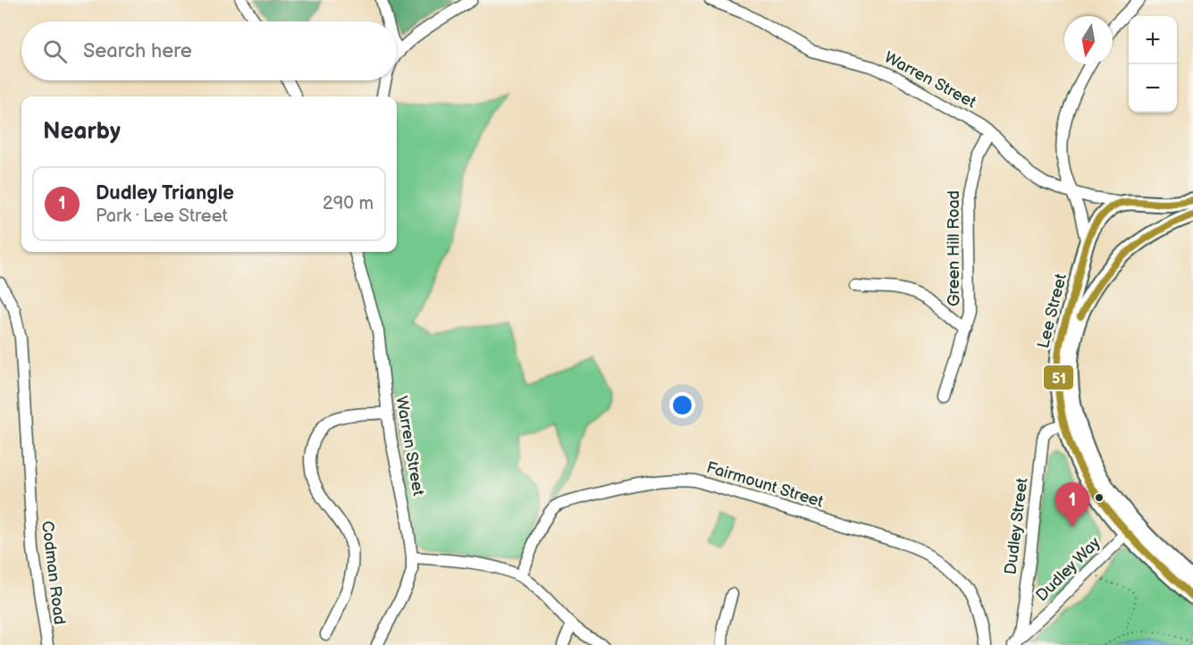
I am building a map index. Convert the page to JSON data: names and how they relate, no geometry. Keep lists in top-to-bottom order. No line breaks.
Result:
{"streets":{"main road":["Lee Street"],"street":["Warren Street","Green Hill Road","Fairmount Street","Dudley Street","Dudley Way","Codman Road"]},"crossings":[["Warren Street","Green Hill Road"],["Warren Street","Lee Street"],["Lee Street","Dudley Street"],["Lee Street","Dudley Way"],["Dudley Street","Dudley Way"]],"lines":["transit line 51"],"north":"bottom","page":{"map_buttons":["+","−"],"search":"Search here","heading":"Nearby","list":[{"mark":"1","name":"Dudley Triangle","note":"Park · Lee Street","value":"290 m"}],"pins":"1"}}
